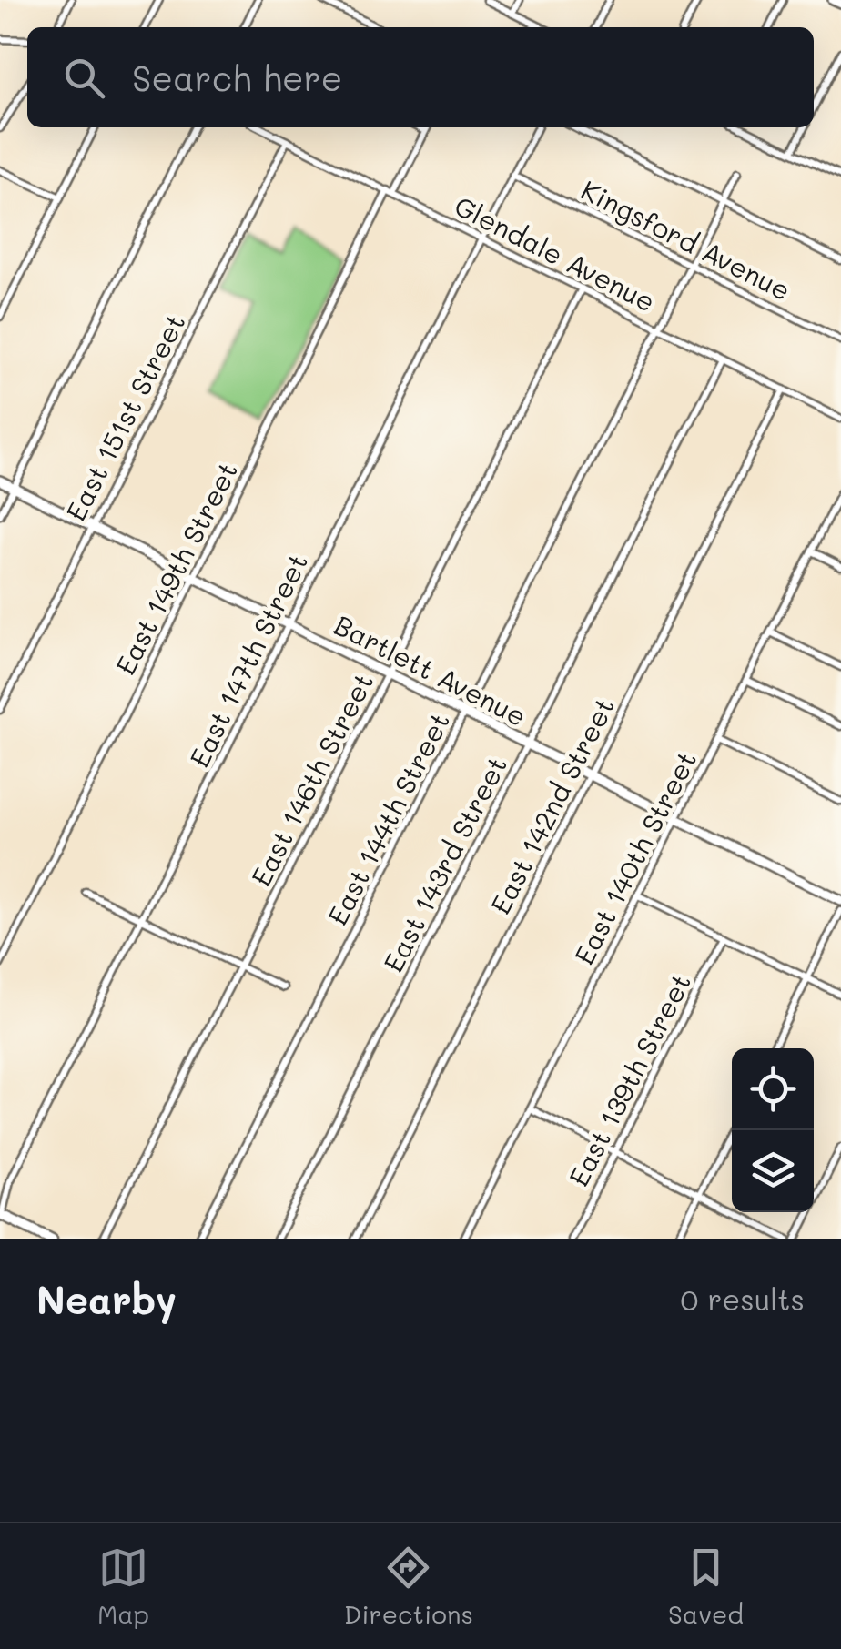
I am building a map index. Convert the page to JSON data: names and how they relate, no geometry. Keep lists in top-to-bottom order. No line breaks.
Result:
{"streets":{"street":["Kingsford Avenue","Glendale Avenue","East 151st Street","East 149th Street","East 147th Street","Bartlett Avenue","East 146th Street","East 142nd Street","East 144th Street","East 140th Street","East 143rd Street","East 139th Street"]},"crossings":[["Kingsford Avenue","East 147th Street"],["Kingsford Avenue","East 144th Street"],["Glendale Avenue","East 151st Street"],["Glendale Avenue","East 149th Street"],["Glendale Avenue","East 147th Street"],["Glendale Avenue","East 146th Street"],["Glendale Avenue","East 142nd Street"],["Glendale Avenue","East 144th Street"],["Glendale Avenue","East 143rd Street"],["East 151st Street","Bartlett Avenue"],["East 149th Street","Bartlett Avenue"],["East 147th Street","Bartlett Avenue"],["Bartlett Avenue","East 146th Street"],["Bartlett Avenue","East 142nd Street"],["Bartlett Avenue","East 144th Street"],["Bartlett Avenue","East 140th Street"],["Bartlett Avenue","East 143rd Street"]],"page":{"search":"Search here","heading":["Nearby","0 results"],"nav":["Map","Directions","Saved"]}}
